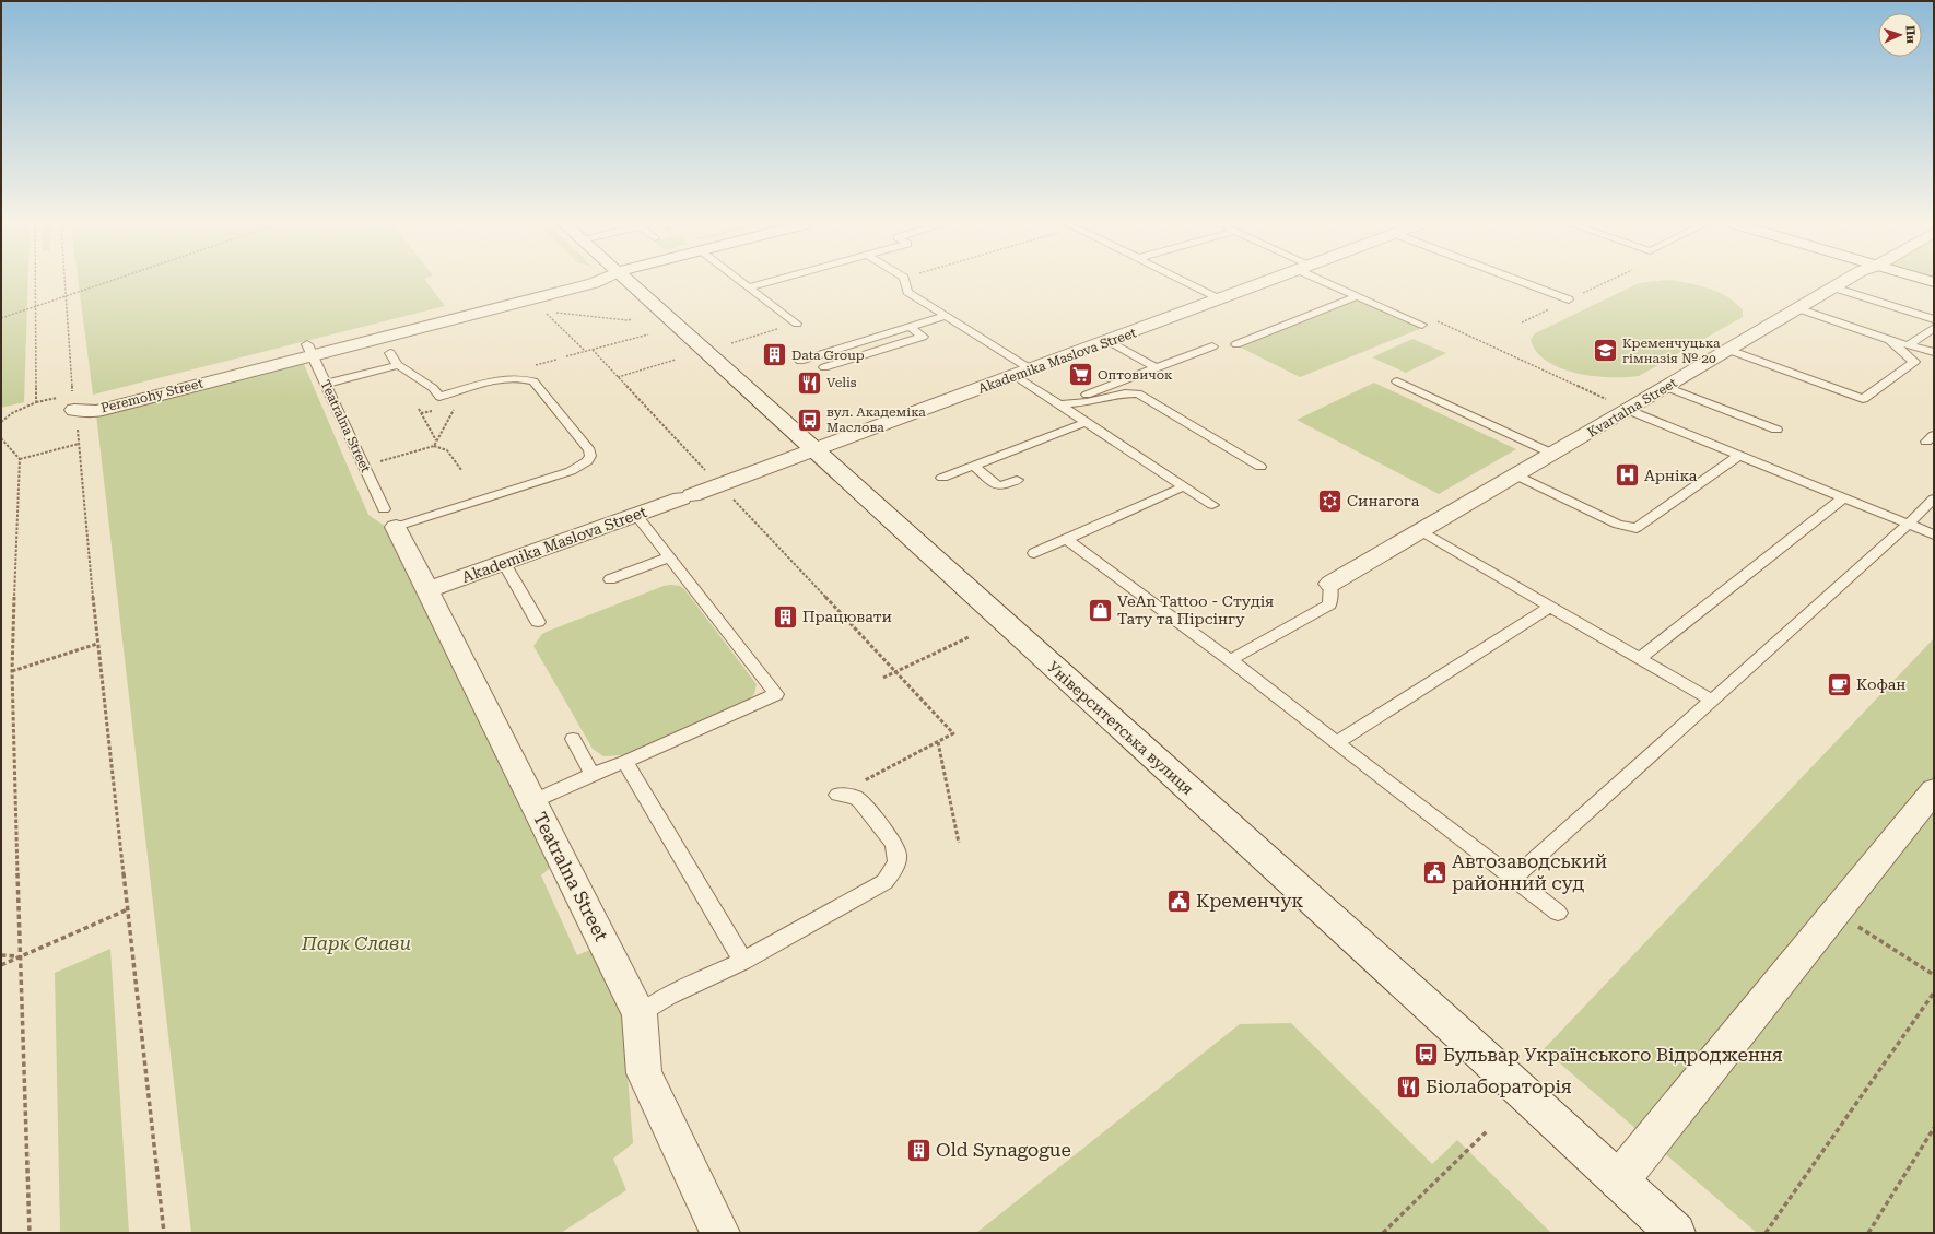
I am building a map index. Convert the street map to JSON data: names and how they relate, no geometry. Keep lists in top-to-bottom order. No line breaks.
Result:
{"streets":{"street":["Akademika Maslova Street","Peremohy Street","Kvartalna Street","Teatralna Street","Університетська вулиця"]},"crossings":[["Akademika Maslova Street","Teatralna Street"],["Akademika Maslova Street","Університетська вулиця"],["Peremohy Street","Teatralna Street"]],"parks":["Парк Слави"],"places":{"school or university":["Кременчуцька гімназія № 20"],"building":["Data Group","Працювати","Old Synagogue"],"supermarket":["Оптовичок"],"restaurant":["Velis","Біолабораторія"],"bus stop":["вул. Академіка Маслова","Бульвар Українського Відродження"],"hospital":["Арніка"],"synagogue":["Синагога"],"shop":["VeAn Tattoo - Студія Тату та Пірсінгу"],"cafe":["Кофан"],"public building":["Автозаводський районний суд","Кременчук"]},"north":"right"}
